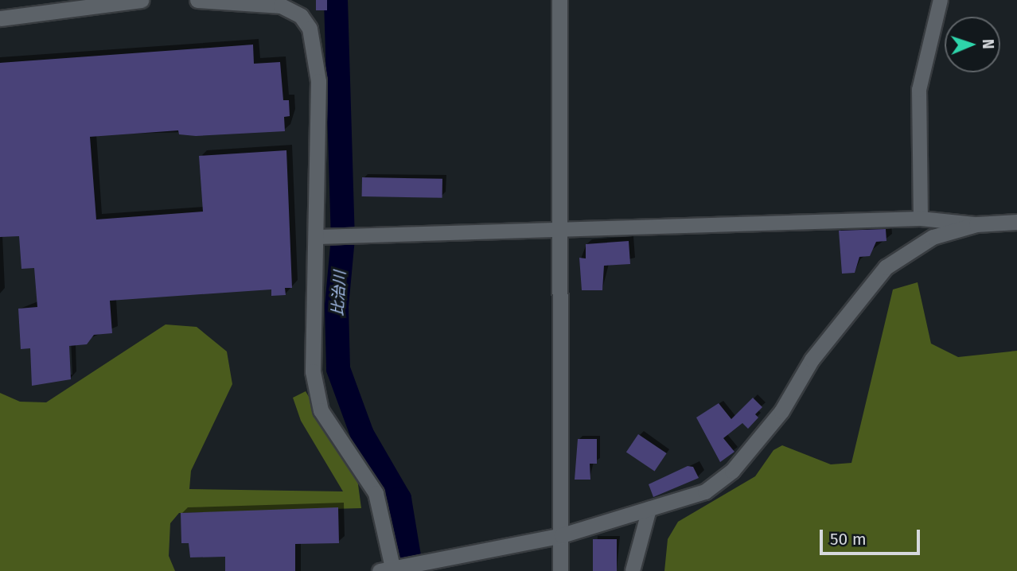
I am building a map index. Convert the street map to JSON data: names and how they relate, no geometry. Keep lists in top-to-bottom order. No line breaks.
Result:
{"water":["比治川"],"scale_bar":"50 m","north":"right"}
